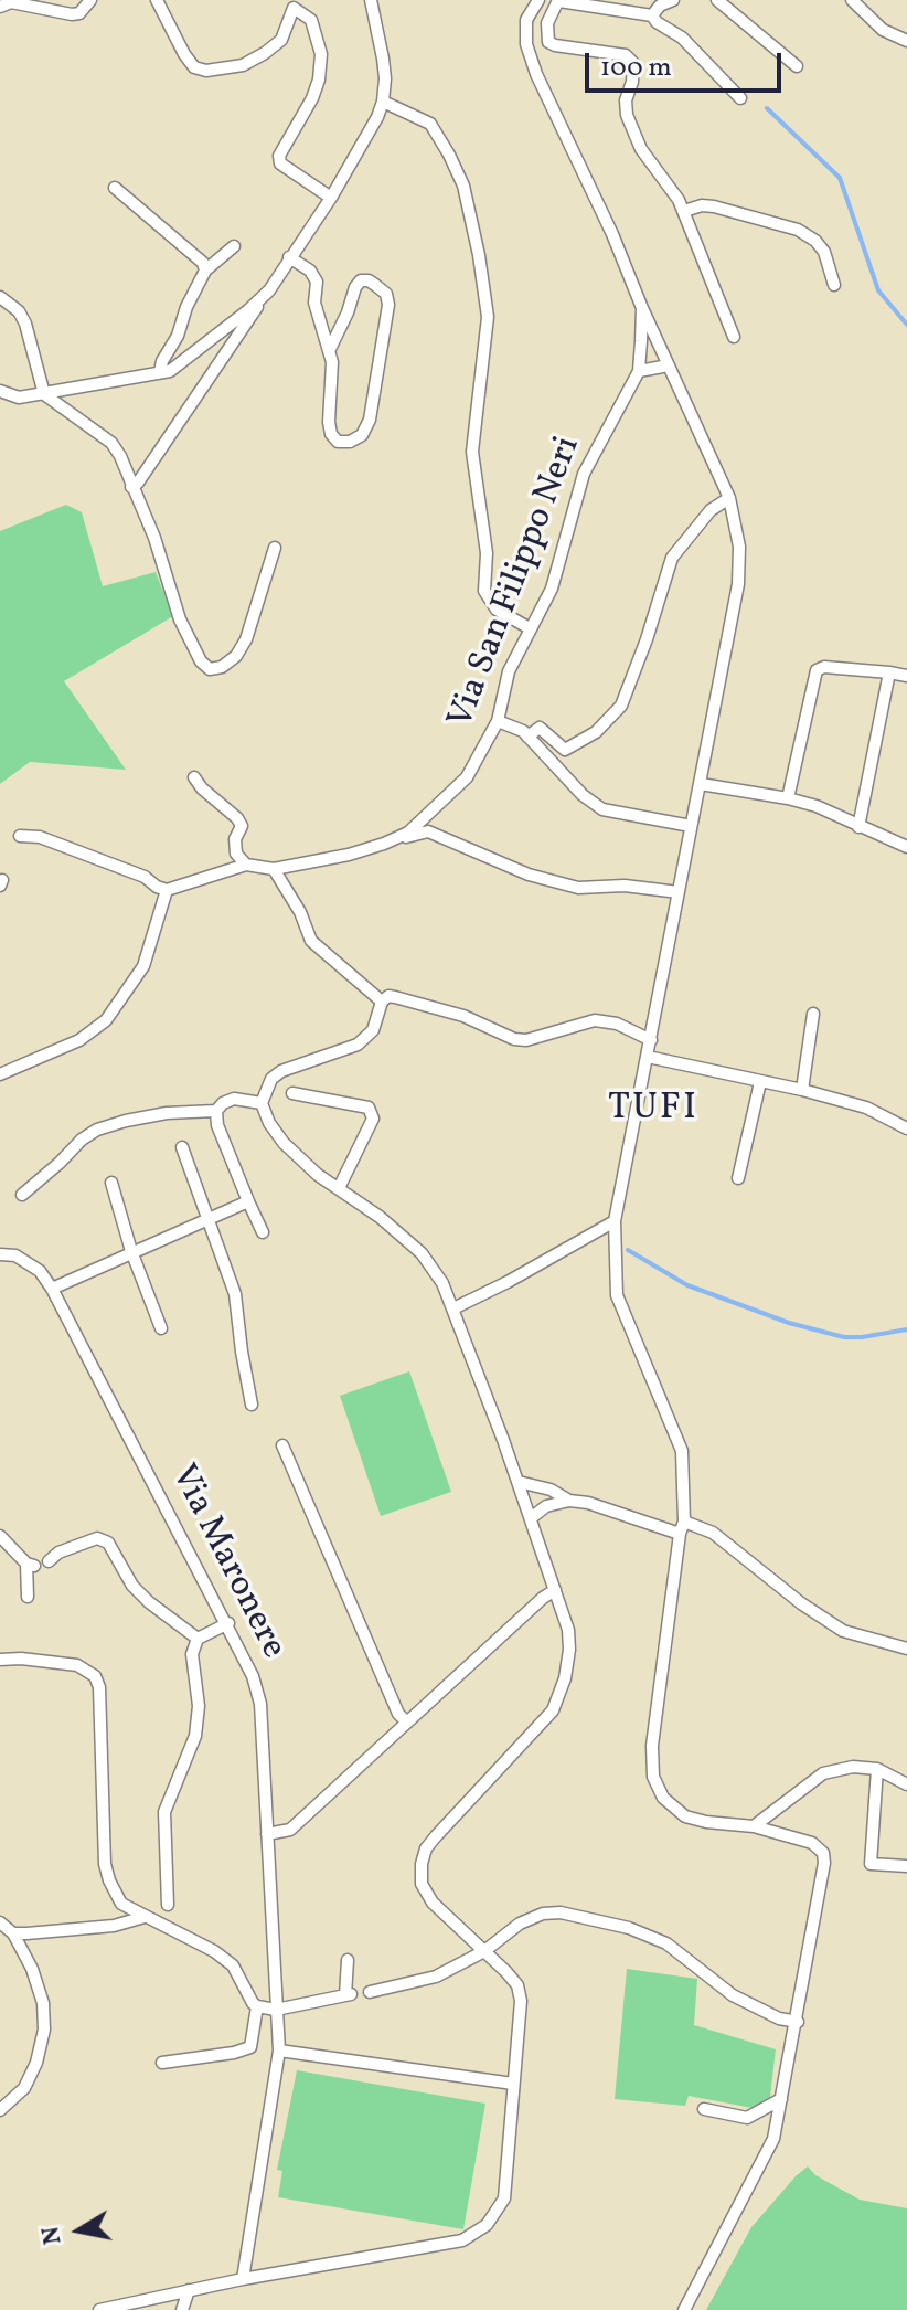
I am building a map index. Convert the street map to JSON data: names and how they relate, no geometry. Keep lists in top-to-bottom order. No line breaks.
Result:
{"streets":{"street":["Via San Filippo Neri","Via Maronere"]},"districts":["TUFI"],"scale_bar":"100 m","north":"left"}
